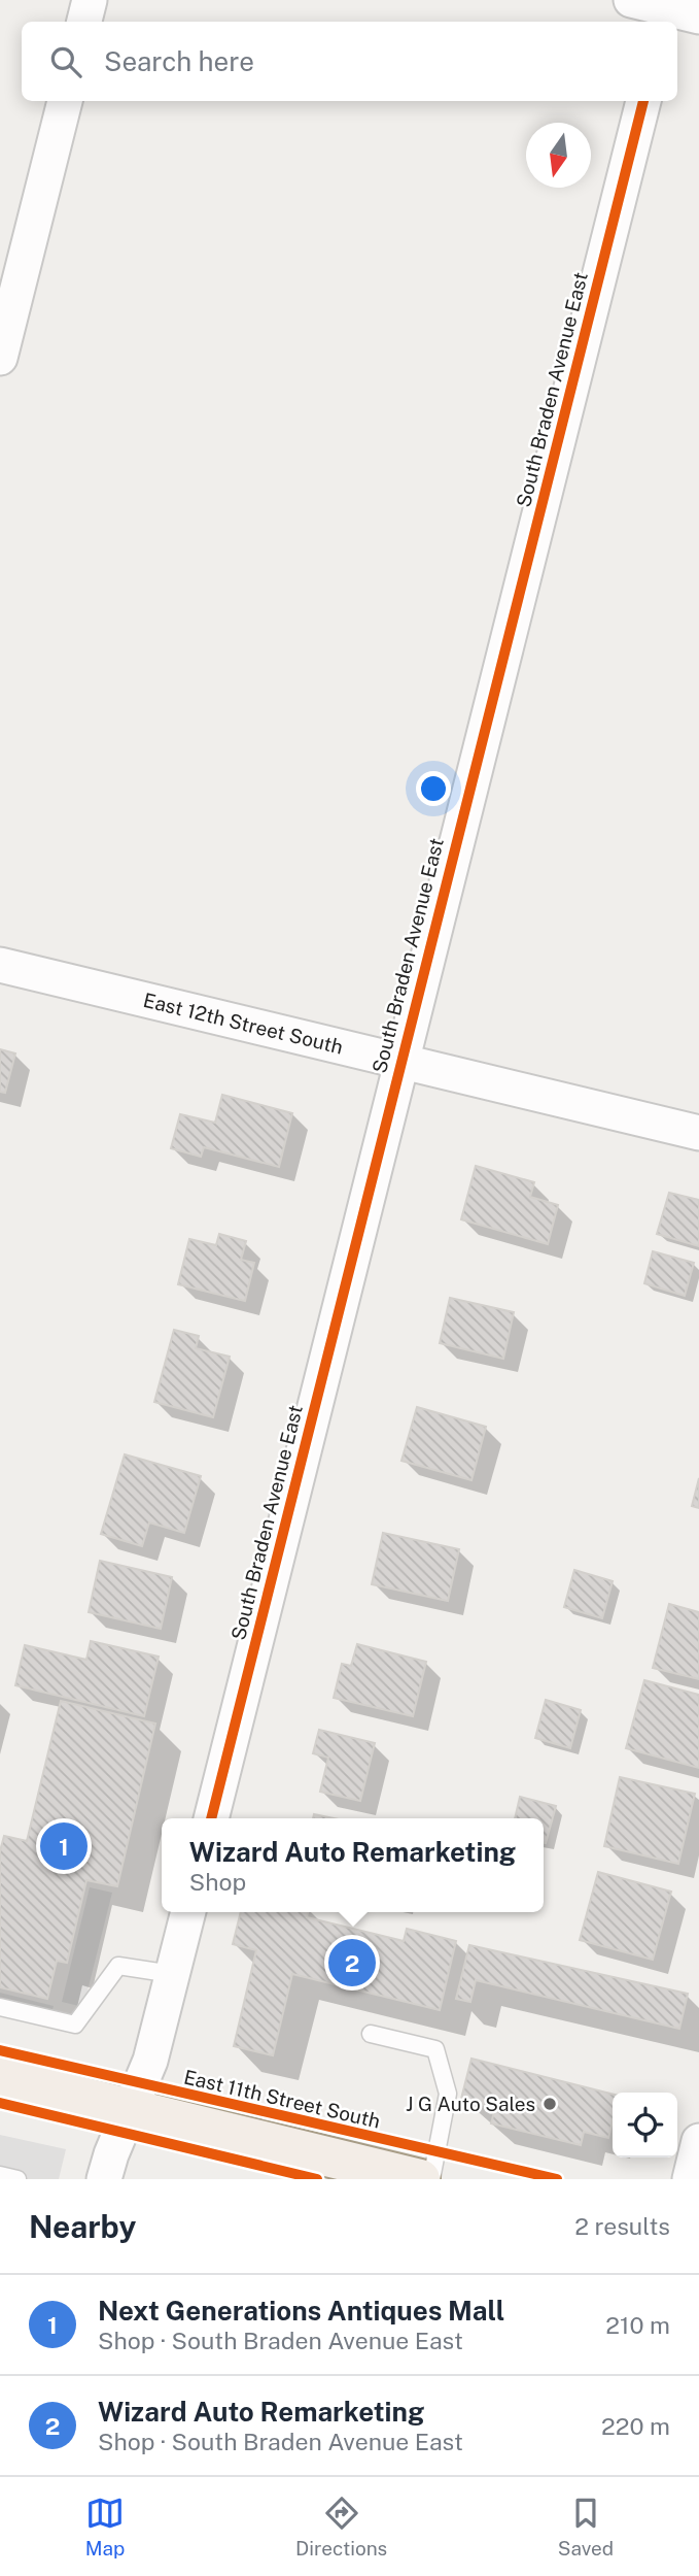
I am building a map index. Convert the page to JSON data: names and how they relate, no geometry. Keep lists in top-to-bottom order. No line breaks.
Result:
{"streets":{"street":["South Braden Avenue East","East 12th Street South"],"cycle path":["East 11th Street South"]},"crossings":[["South Braden Avenue East","East 12th Street South"]],"places":["J G Auto Sales"],"north":"bottom","page":{"search":"Search here","pins":["1","2"],"popup":["Wizard Auto Remarketing","Shop"],"heading":["Nearby","2 results"],"list":[{"mark":"1","name":"Next Generations Antiques Mall","note":"Shop · South Braden Avenue East","value":"210 m"},{"mark":"2","name":"Wizard Auto Remarketing","note":"Shop · South Braden Avenue East","value":"220 m"}],"nav":["Map","Directions","Saved"]}}
